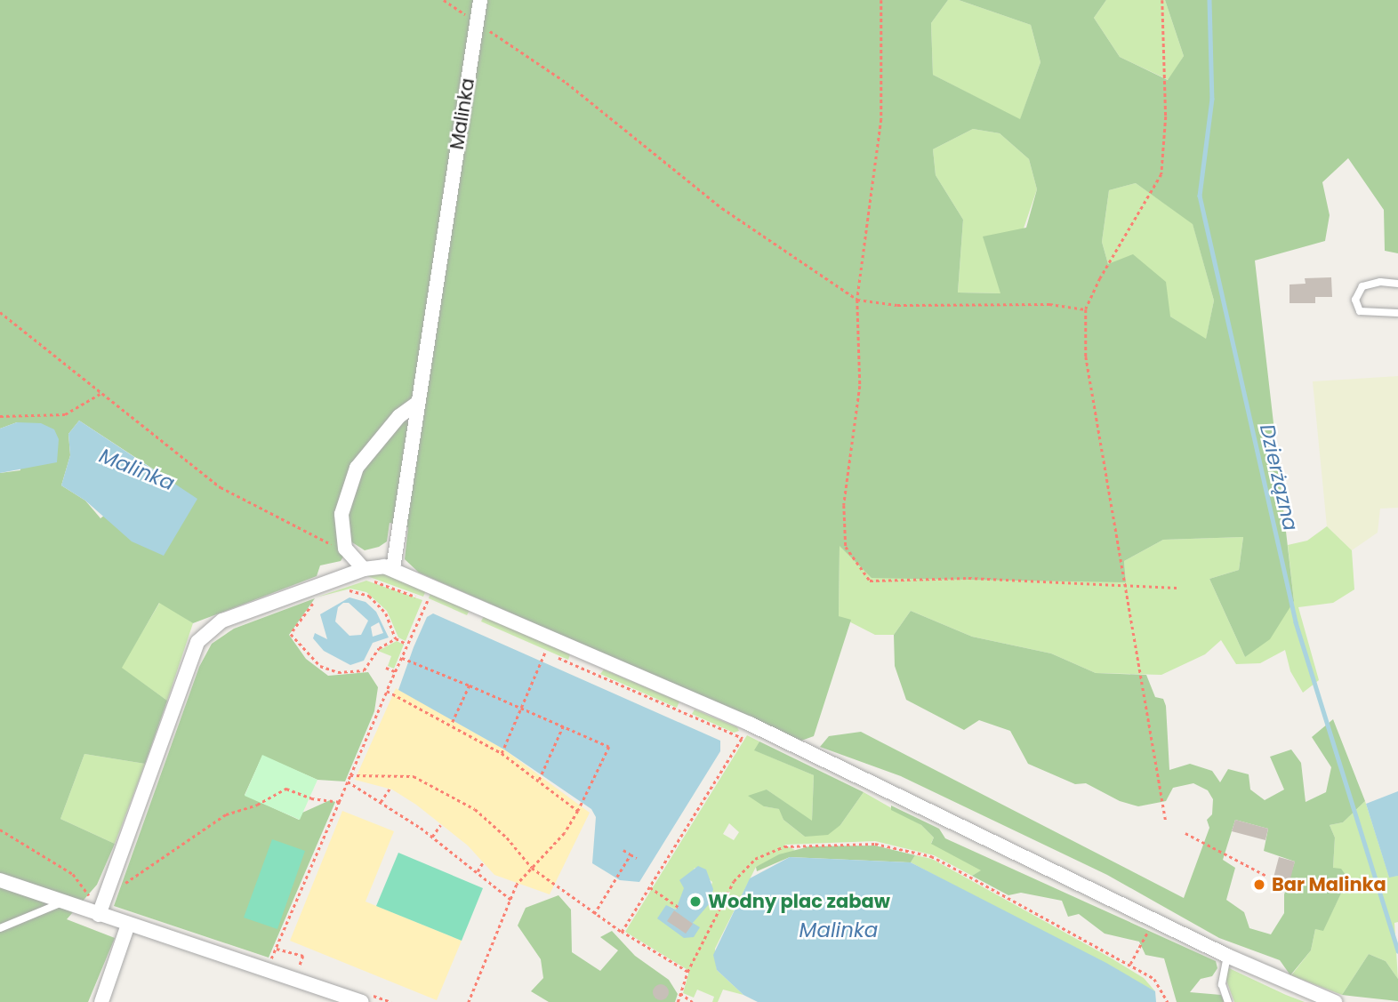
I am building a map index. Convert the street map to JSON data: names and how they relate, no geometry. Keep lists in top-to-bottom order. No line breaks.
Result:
{"streets":{"street":["Malinka"]},"water":["Malinka","Dzierżązna"],"places":["Bar Malinka","Wodny plac zabaw"]}
